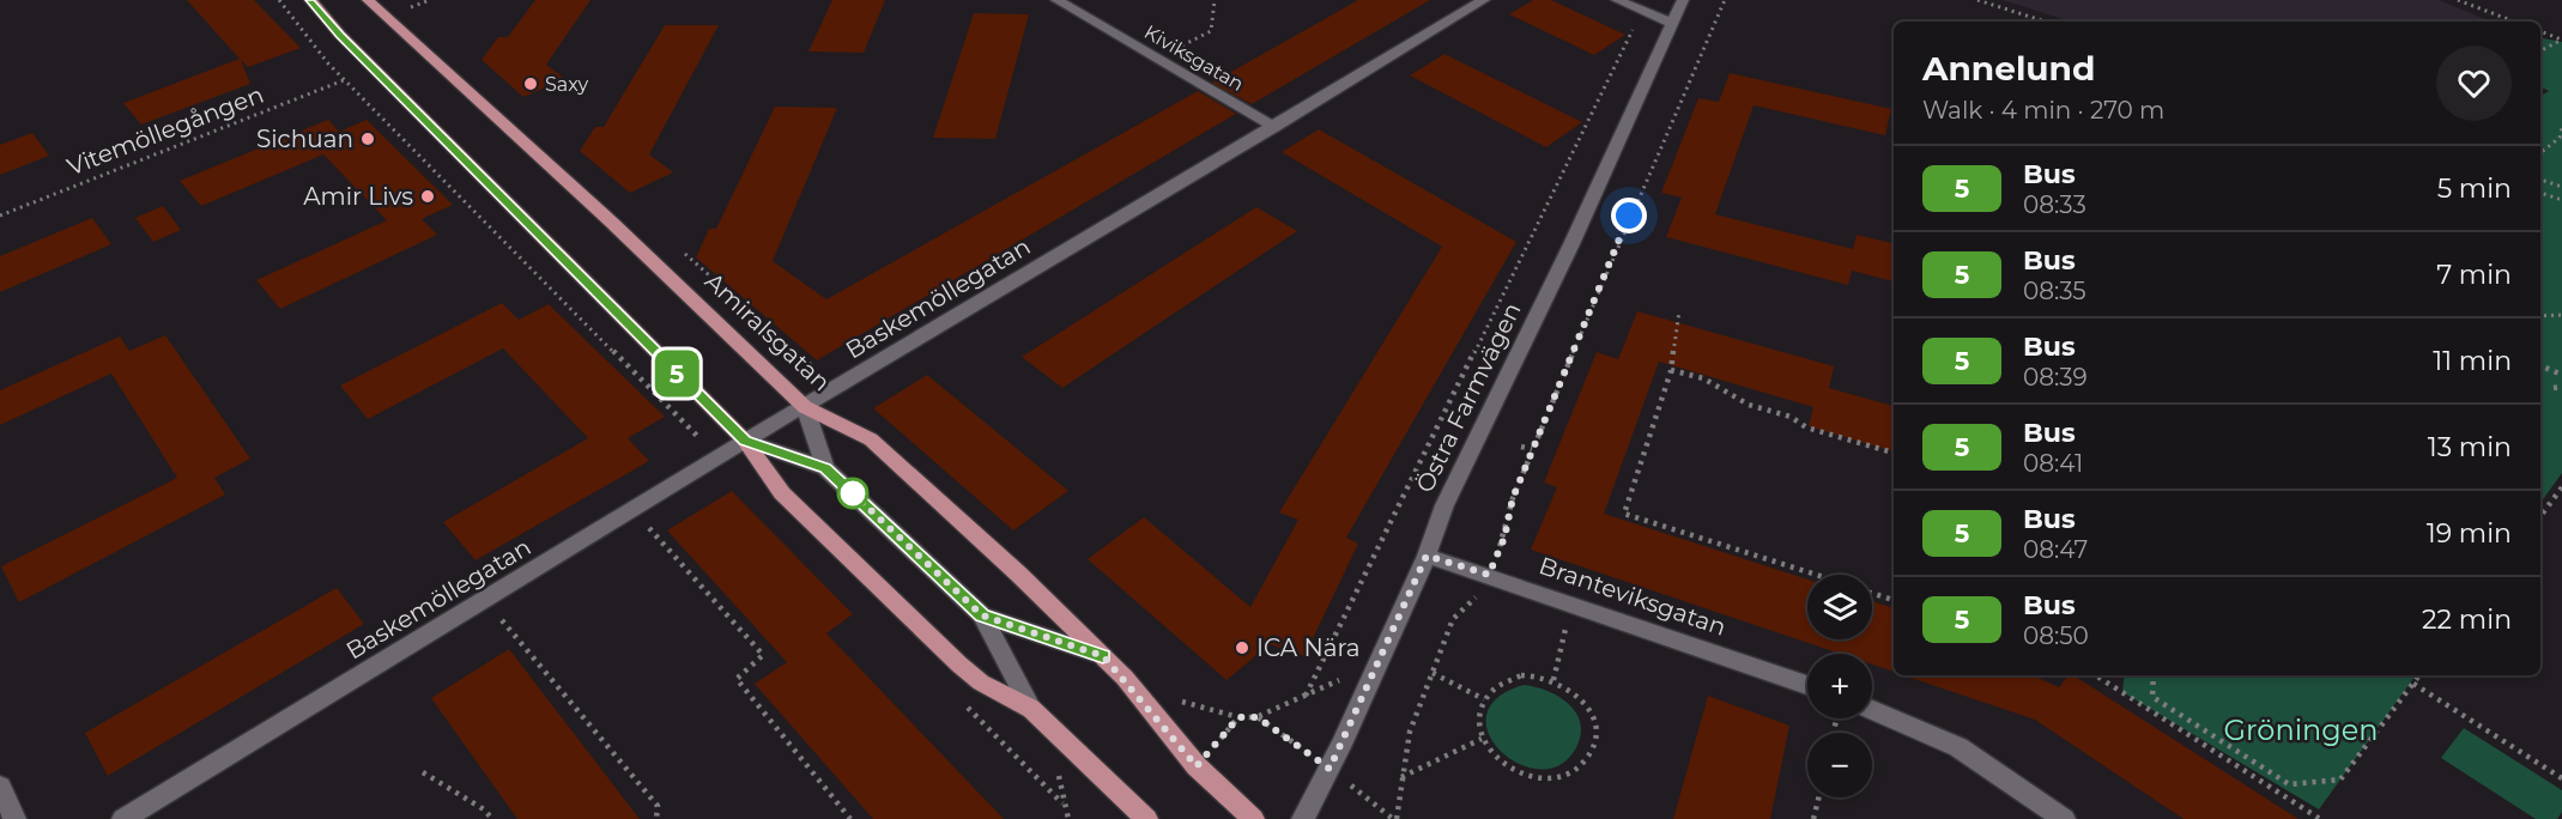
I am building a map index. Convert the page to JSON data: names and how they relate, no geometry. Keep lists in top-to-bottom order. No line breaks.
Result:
{"streets":{"main road":["Amiralsgatan"],"street":["Kiviksgatan","Baskemöllegatan","Östra Farmvägen","Branteviksgatan"],"path":["Vitemöllegången"]},"crossings":[["Kiviksgatan","Baskemöllegatan"],["Baskemöllegatan","Amiralsgatan"],["Östra Farmvägen","Branteviksgatan"]],"parks":["Gröningen"],"places":["Saxy","Sichuan","Amir Livs","ICA Nära"],"lines":["bus line 5"],"page":{"on_map":"5","heading":["Annelund","Walk · 4 min · 270 m"],"list":[{"mark":"5","name":"Bus","note":"08:33","value":"5 min"},{"mark":"5","name":"Bus","note":"08:35","value":"7 min"},{"mark":"5","name":"Bus","note":"08:39","value":"11 min"},{"mark":"5","name":"Bus","note":"08:41","value":"13 min"},{"mark":"5","name":"Bus","note":"08:47","value":"19 min"},{"mark":"5","name":"Bus","note":"08:50","value":"22 min"}],"map_buttons":["+","−"]}}
